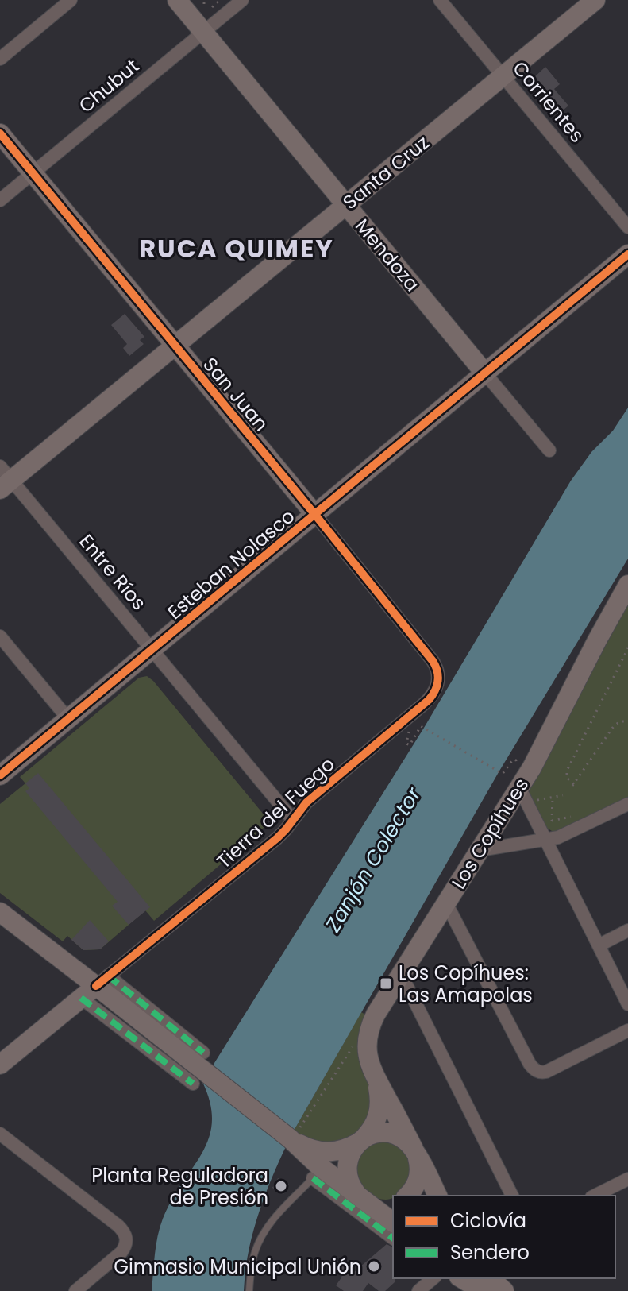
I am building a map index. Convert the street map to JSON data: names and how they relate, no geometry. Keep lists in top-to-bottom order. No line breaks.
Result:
{"streets":{"street":["Chubut","Corrientes","Santa Cruz","Mendoza","San Juan","Esteban Nolasco","Entre Ríos","Tierra del Fuego","Los Copíhues"]},"crossings":[["Chubut","Mendoza"],["Chubut","San Juan"],["Corrientes","Santa Cruz"],["Santa Cruz","Mendoza"],["Santa Cruz","San Juan"],["Santa Cruz","Entre Ríos"],["Mendoza","Esteban Nolasco"],["San Juan","Esteban Nolasco"],["San Juan","Tierra del Fuego"],["Esteban Nolasco","Entre Ríos"],["Entre Ríos","Tierra del Fuego"]],"districts":["RUCA QUIMEY"],"water":["Zanjón Colector"],"places":{"transit":["Los Copíhues: Las Amapolas"],"other":["Planta Reguladora de Presión","Gimnasio Municipal Unión"]},"legend":["Ciclovía","Sendero"]}
